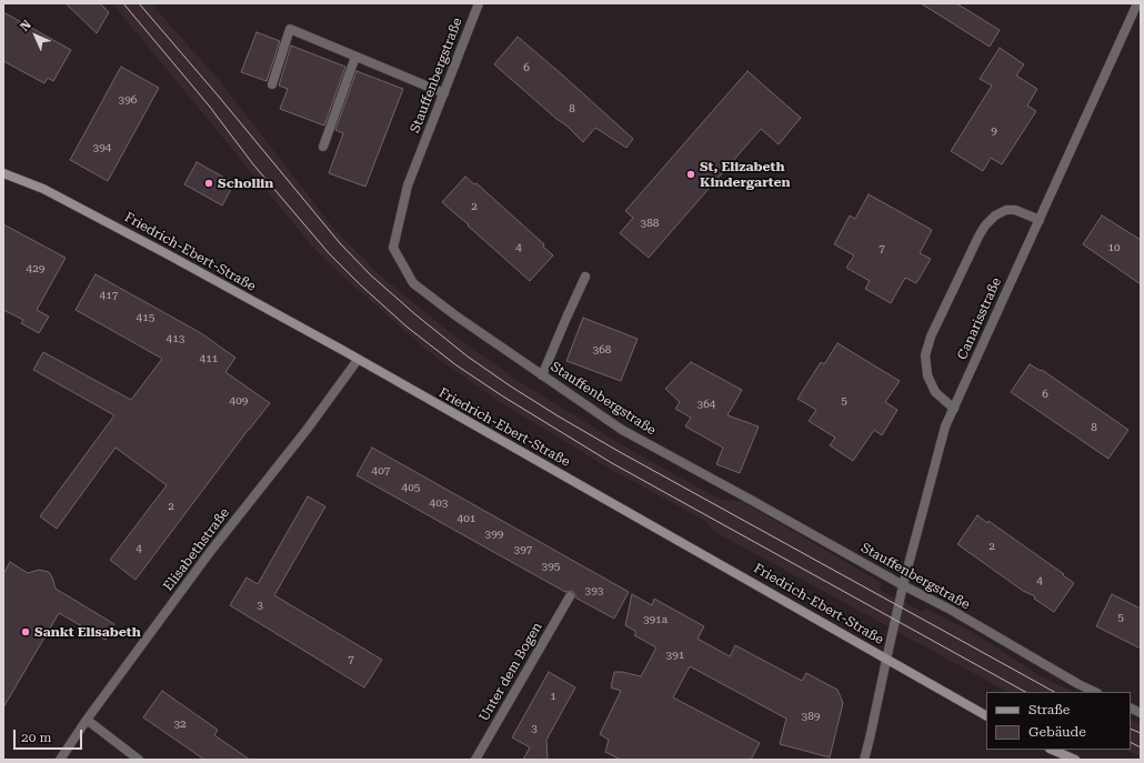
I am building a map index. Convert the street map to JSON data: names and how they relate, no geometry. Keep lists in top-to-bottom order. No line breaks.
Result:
{"streets":{"main road":["Friedrich-Ebert-Straße"],"street":["Stauffenbergstraße","Canarisstraße","Elisabethstraße","Unter dem Bogen"]},"crossings":[["Stauffenbergstraße","Canarisstraße"],["Friedrich-Ebert-Straße","Canarisstraße"],["Friedrich-Ebert-Straße","Elisabethstraße"]],"places":["St, Elizabeth Kindergarten","Schollin","Sankt Elisabeth"],"house_numbers":["6","396","8","9","394","2","388","4","10","7","429","417","415","413","368","411","6","409","5","364","8","407","405","403","2","401","399","2","4","397","395","4","393","3","5","391a","391","7","1","389","32","3"],"legend":["Straße","Gebäude"],"scale_bar":"20 m","north":"top left"}
